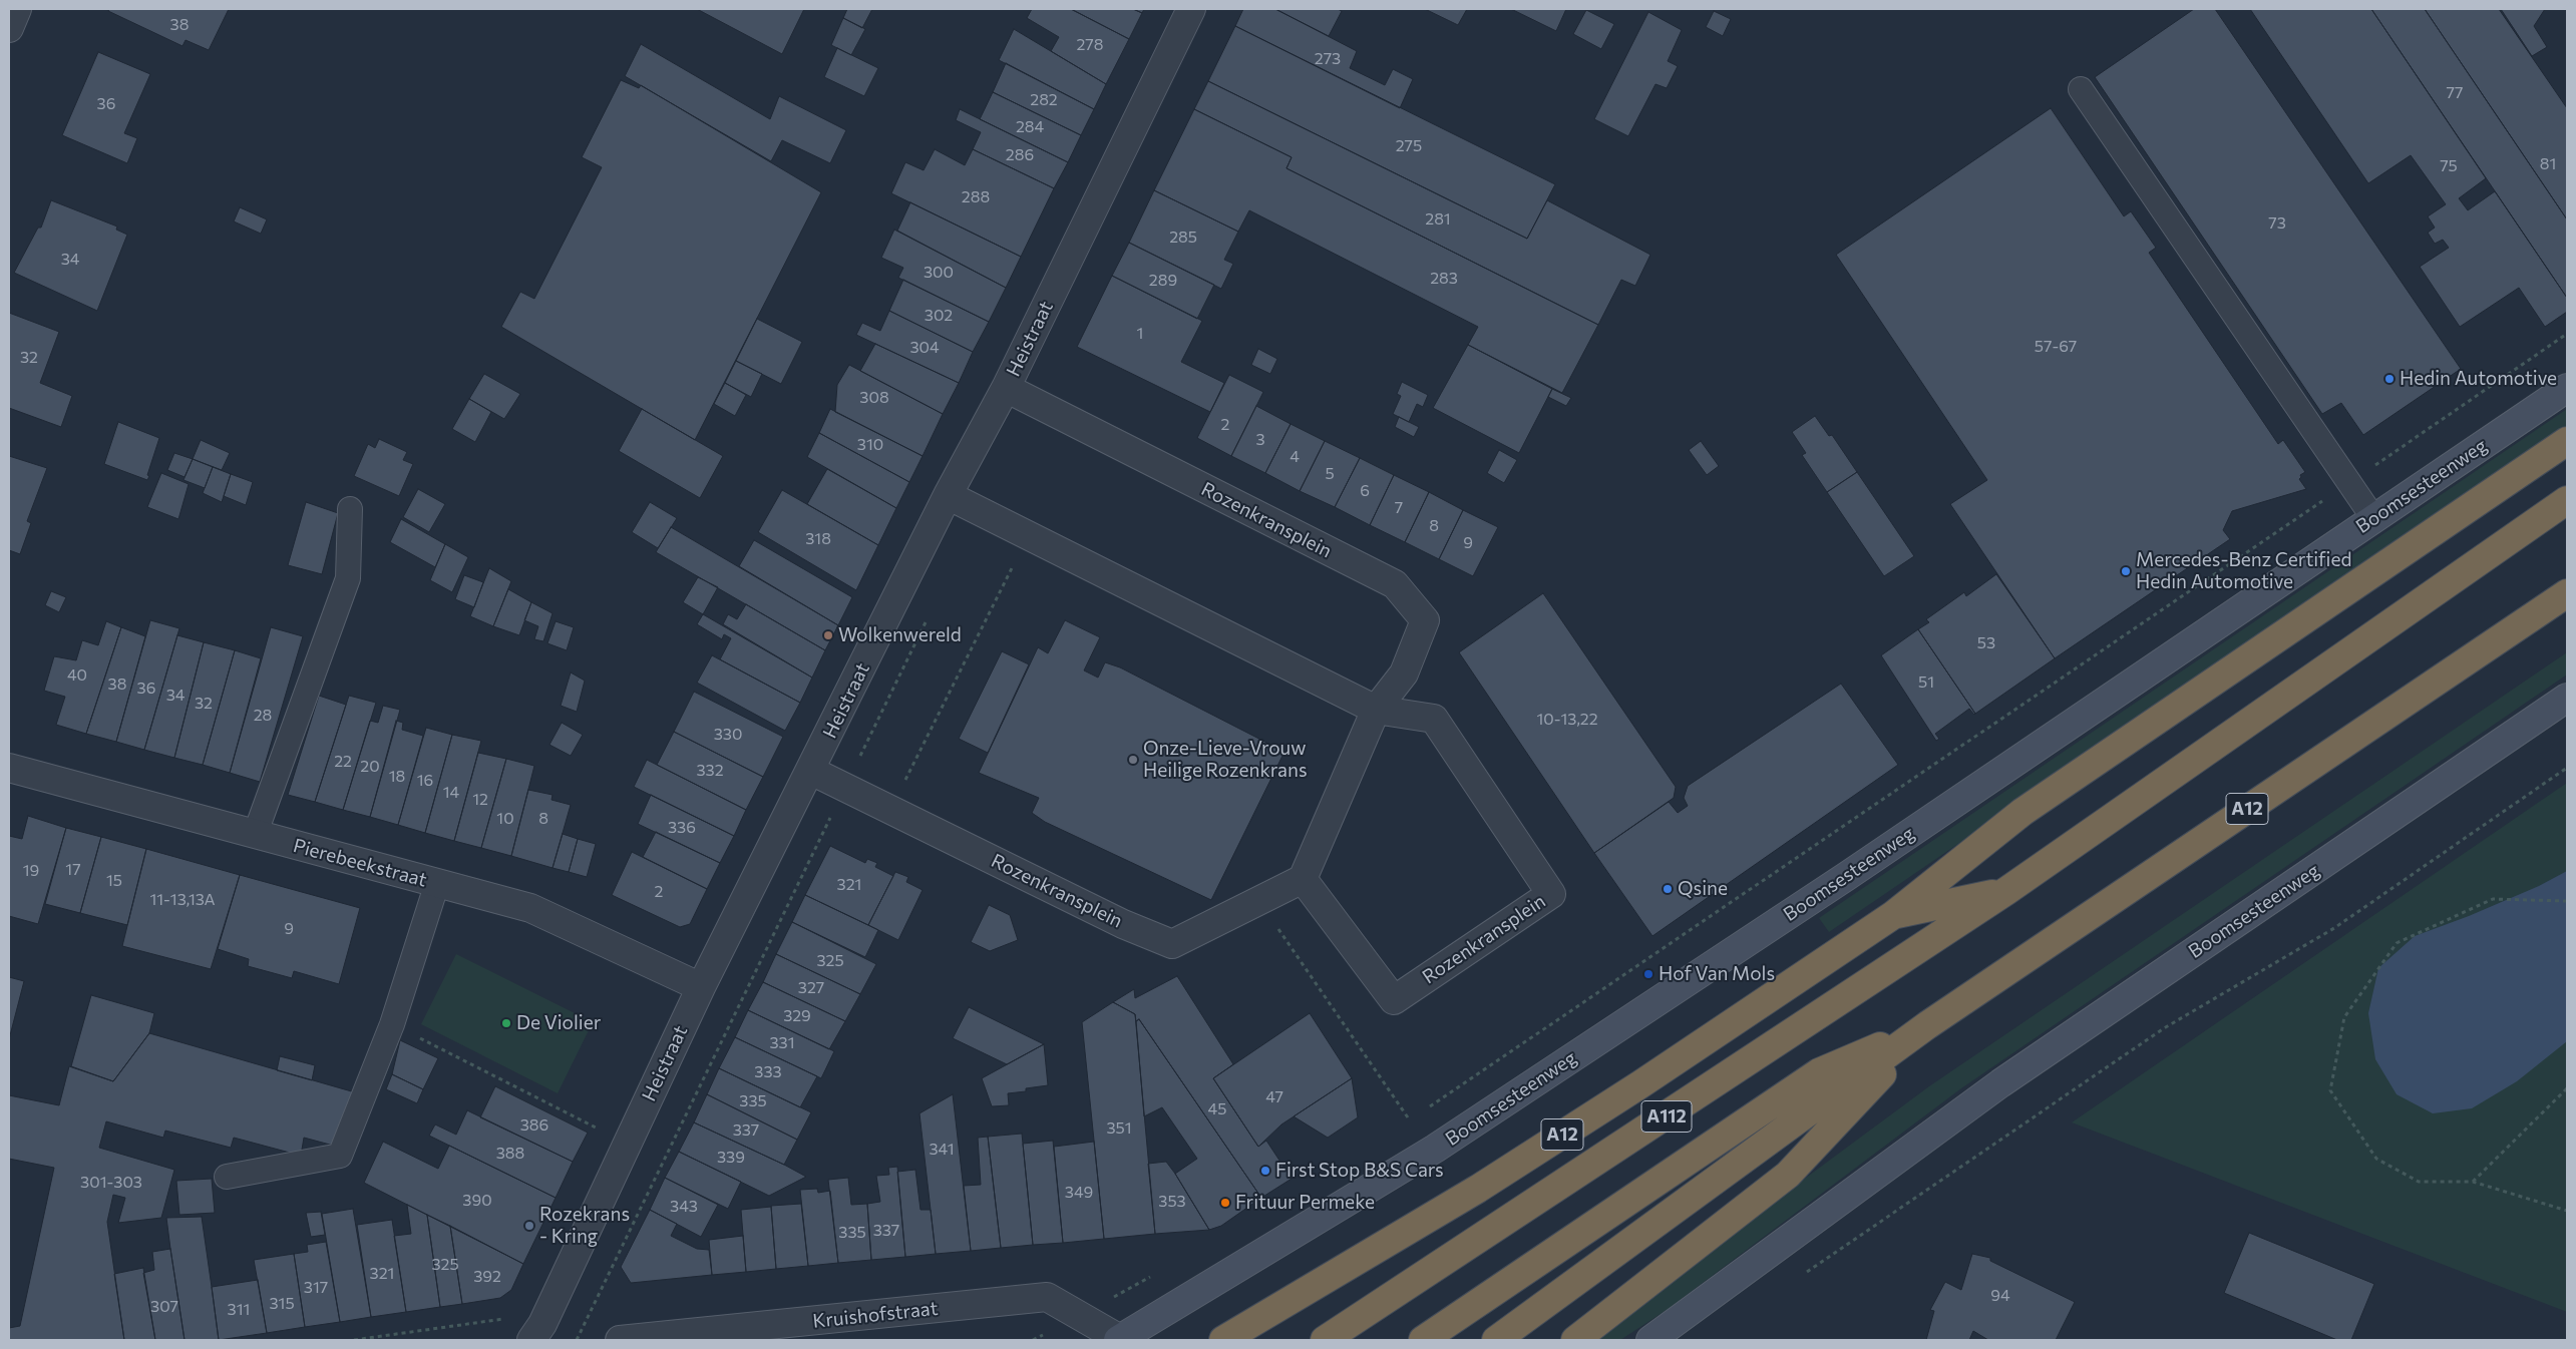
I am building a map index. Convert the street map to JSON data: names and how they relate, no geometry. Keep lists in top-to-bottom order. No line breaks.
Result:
{"streets":{"highway":["A12","A112"],"main road":["Boomsesteenweg"],"street":["Heistraat","Rozenkransplein","Pierebeekstraat","Kruishofstraat"]},"crossings":[["Heistraat","Rozenkransplein"],["Heistraat","Pierebeekstraat"],["Boomsesteenweg","Kruishofstraat"],["A12","A112"]],"places":["Hedin Automotive","Mercedes-Benz Certified Hedin Automotive","Wolkenwereld","Onze-Lieve-Vrouw Heilige Rozenkrans","Qsine","Hof Van Mols","De Violier","First Stop B&S Cars","Frituur Permeke","Rozekrans - Kring"],"house_numbers":["38","278","273","77","282","36","284","275","286","81","75","288","281","73","285","34","300","283","289","302","1","57-67","304","32","308","2","3","310","4","5","6","7","8","318","9","53","40","51","38","36","34","32","28","10-13,22","330","22","20","332","18","16","14","12","10","8","336","17","19","15","321","2","11-13,13A","9","325","327","329","331","333","47","335","45","386","351","337","341","388","339","301-303","349","390","353","343","337","335","325","321","392","317","94","315","307","311"]}
